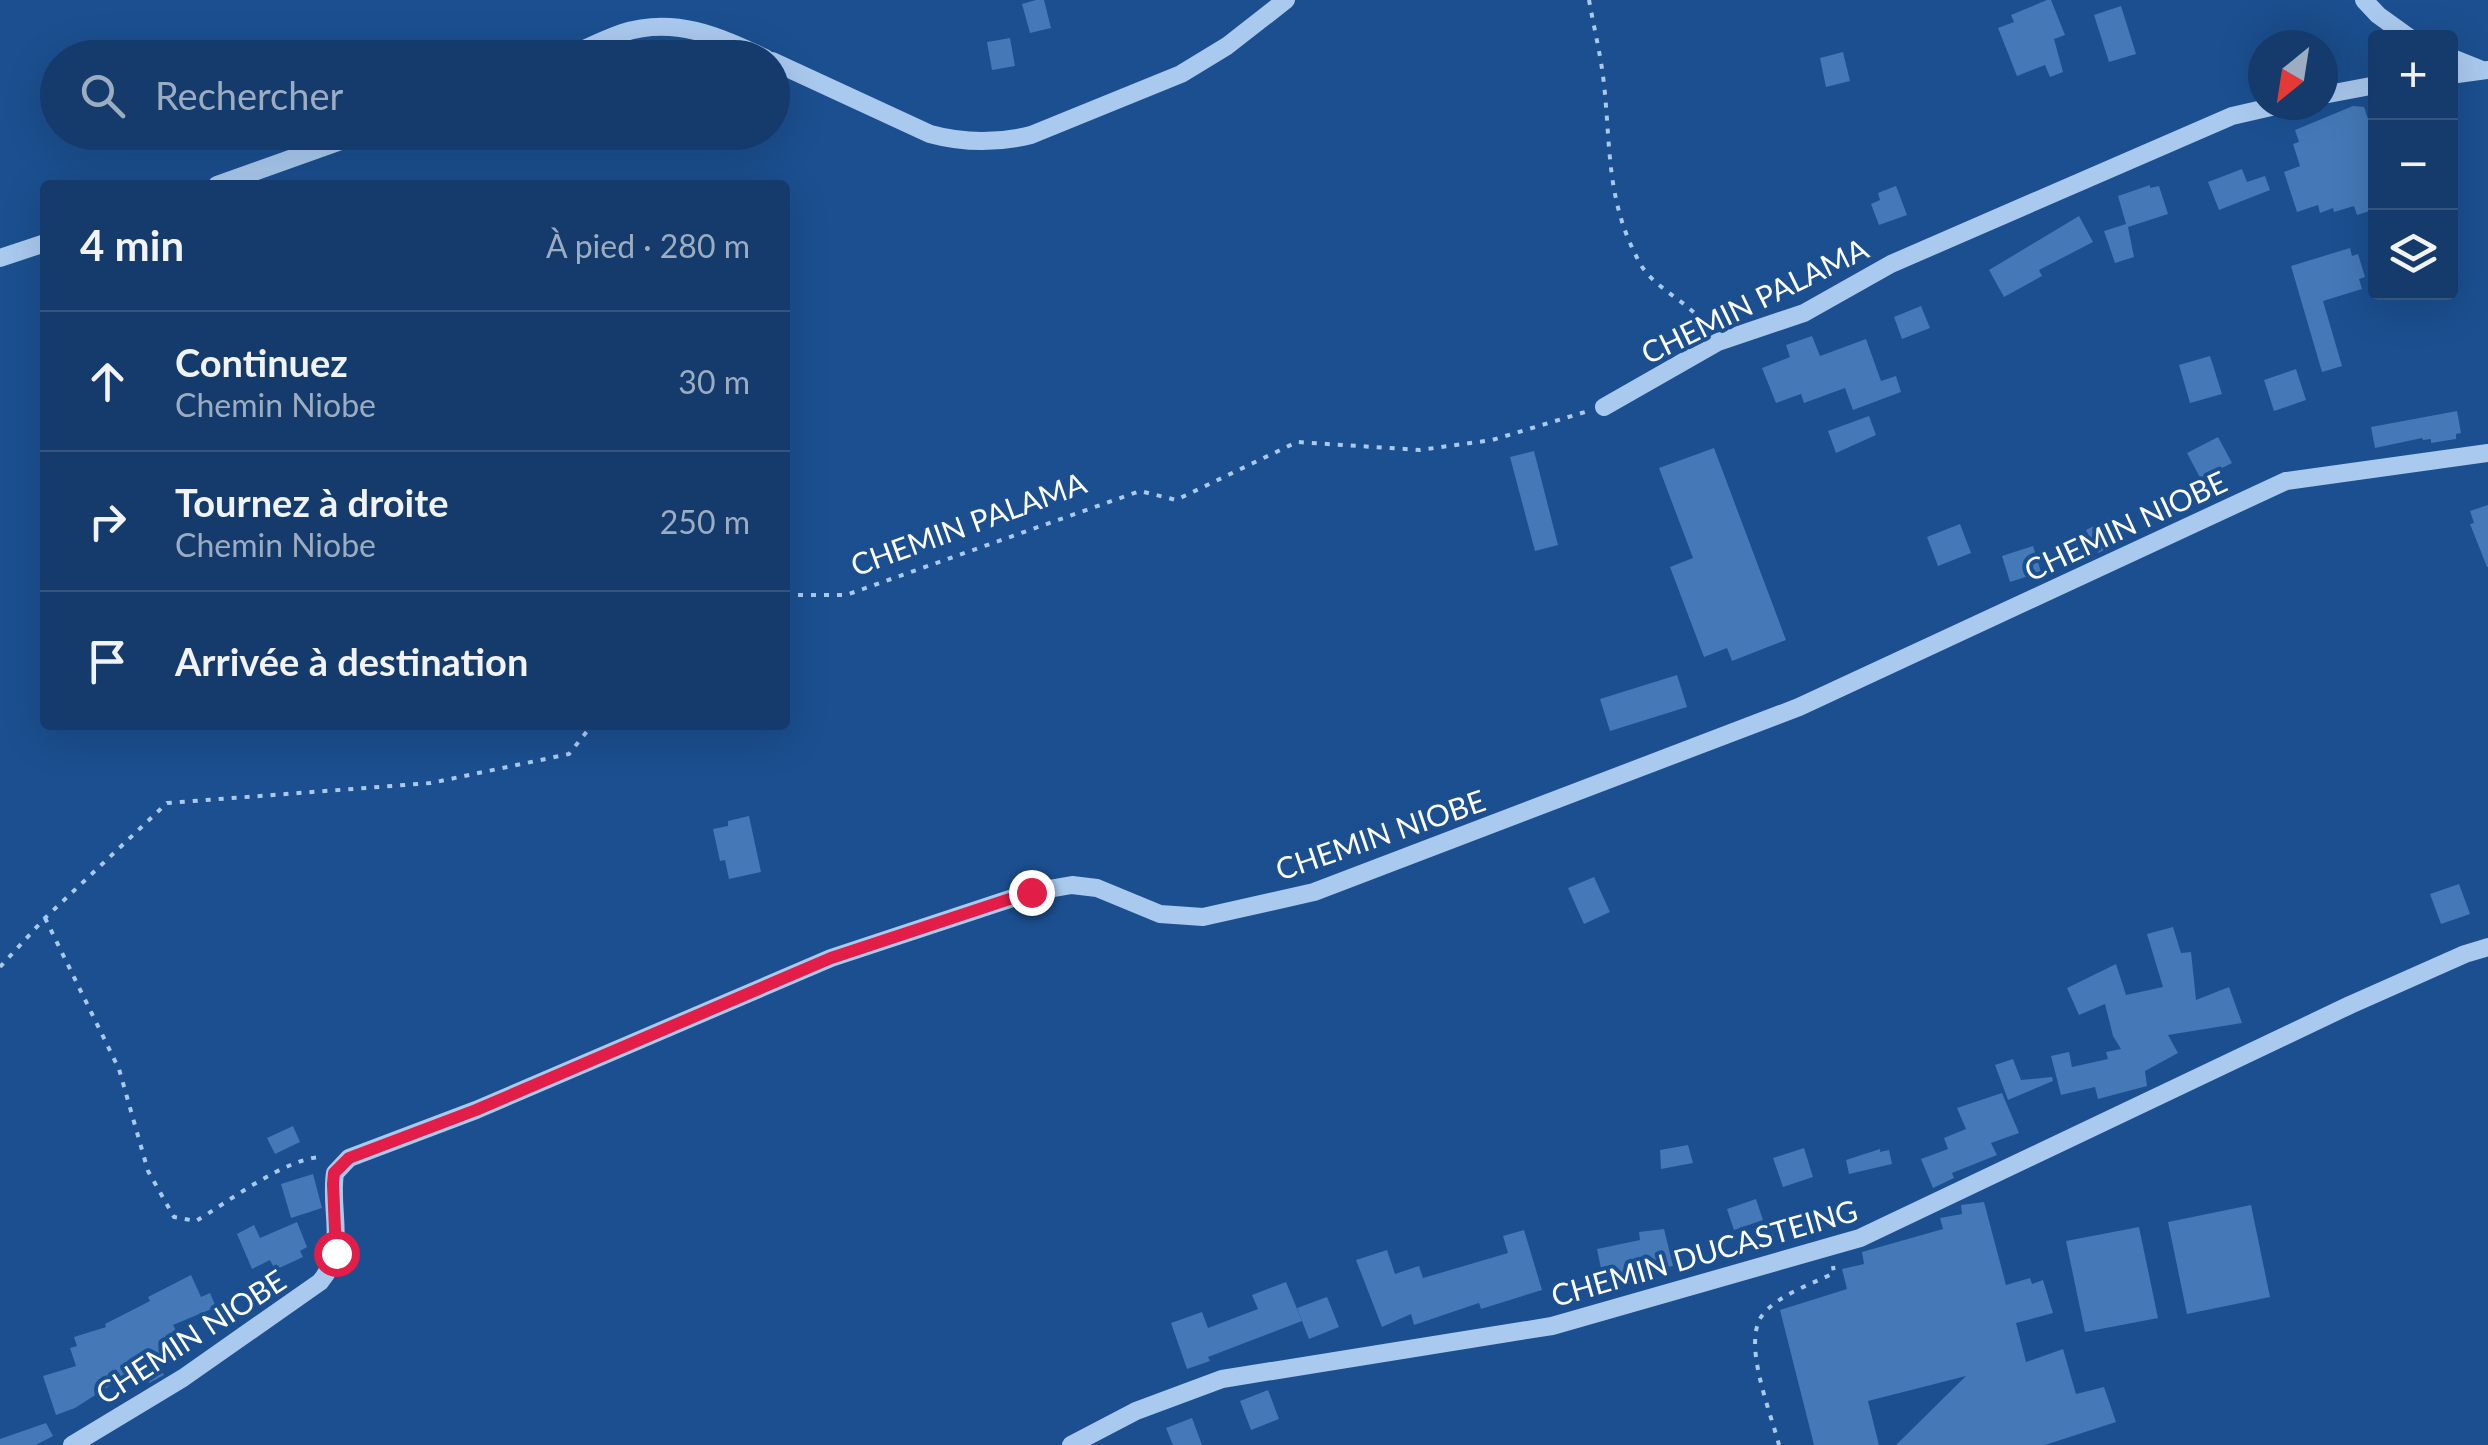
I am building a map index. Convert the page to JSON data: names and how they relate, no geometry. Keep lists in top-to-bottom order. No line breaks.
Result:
{"streets":{"street":["CHEMIN PALAMA","CHEMIN NIOBE","CHEMIN DUCASTEING"]},"north":"bottom left","page":{"map_buttons":["+","−"],"search":"Rechercher","heading":["4 min","À pied · 280 m"],"list":[["Continuez","Chemin Niobe","30 m"],["Tournez à droite","Chemin Niobe","250 m"],"Arrivée à destination"]}}
